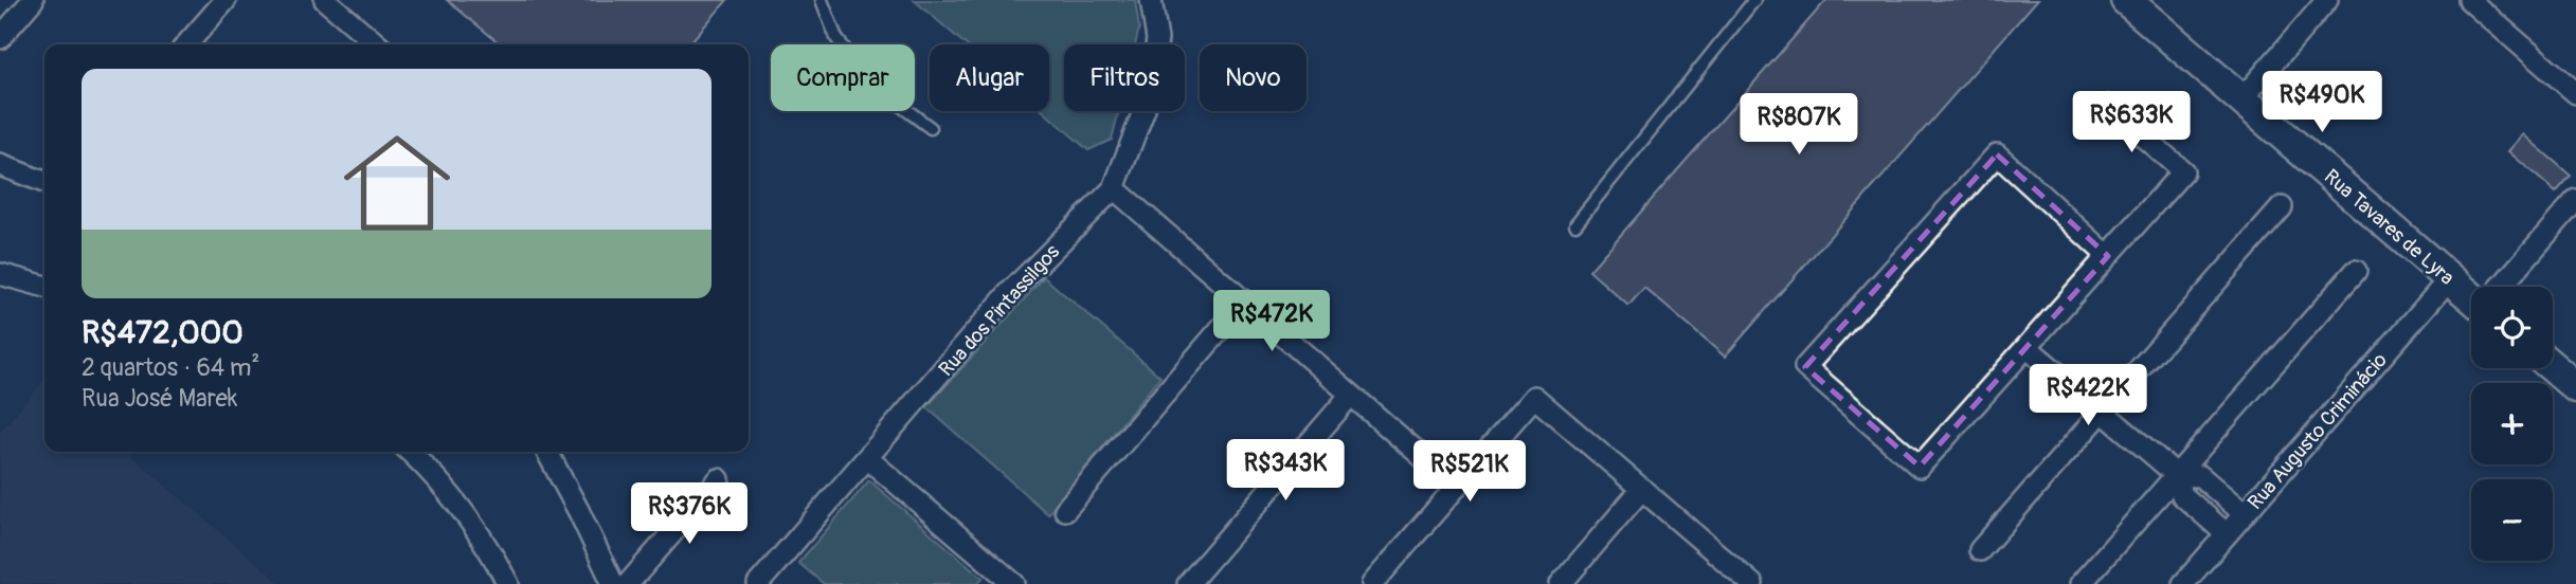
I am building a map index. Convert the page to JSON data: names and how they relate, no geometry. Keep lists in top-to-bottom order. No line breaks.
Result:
{"streets":{"main road":["Rua Tavares de Lyra"],"street":["Rua dos Pintassilgos","Rua Augusto Criminácio"]},"crossings":[["Rua Tavares de Lyra","Rua Augusto Criminácio"]],"page":{"chip":["Comprar","Alugar","Filtros","Novo"],"list":[{"name":"R$472,000","note":"2 quartos · 64 m² · Rua José Marek"}],"price":["R$490K","R$633K","R$807K","R$472K","R$422K","R$343K","R$521K","R$376K"],"map_buttons":["+","−"]}}
